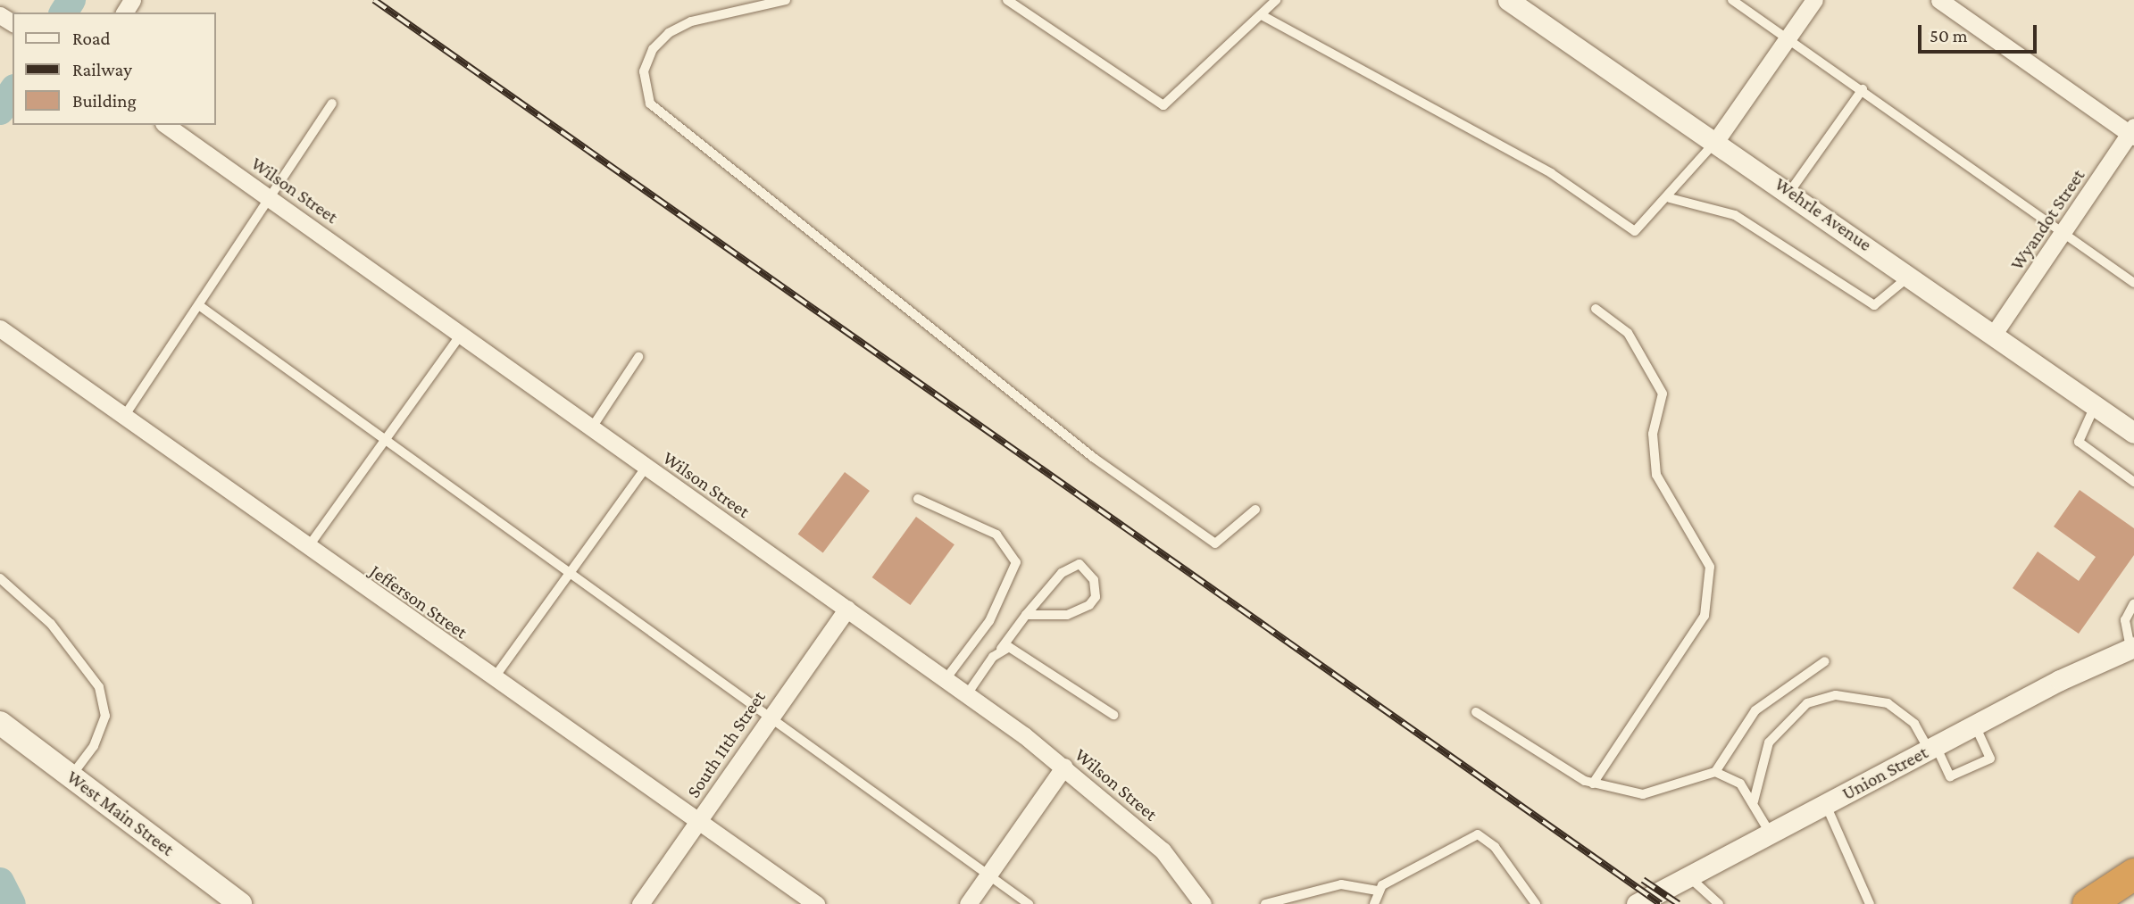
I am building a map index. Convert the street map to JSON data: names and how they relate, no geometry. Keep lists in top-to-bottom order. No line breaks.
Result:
{"streets":{"main road":["West Main Street"],"street":["Wilson Street","Wehrle Avenue","Wyandot Street","Jefferson Street","South 11th Street","Union Street"]},"crossings":[["Wilson Street","South 11th Street"],["Wehrle Avenue","Wyandot Street"],["Jefferson Street","South 11th Street"]],"legend":["Road","Railway","Building"],"scale_bar":"50 m"}
